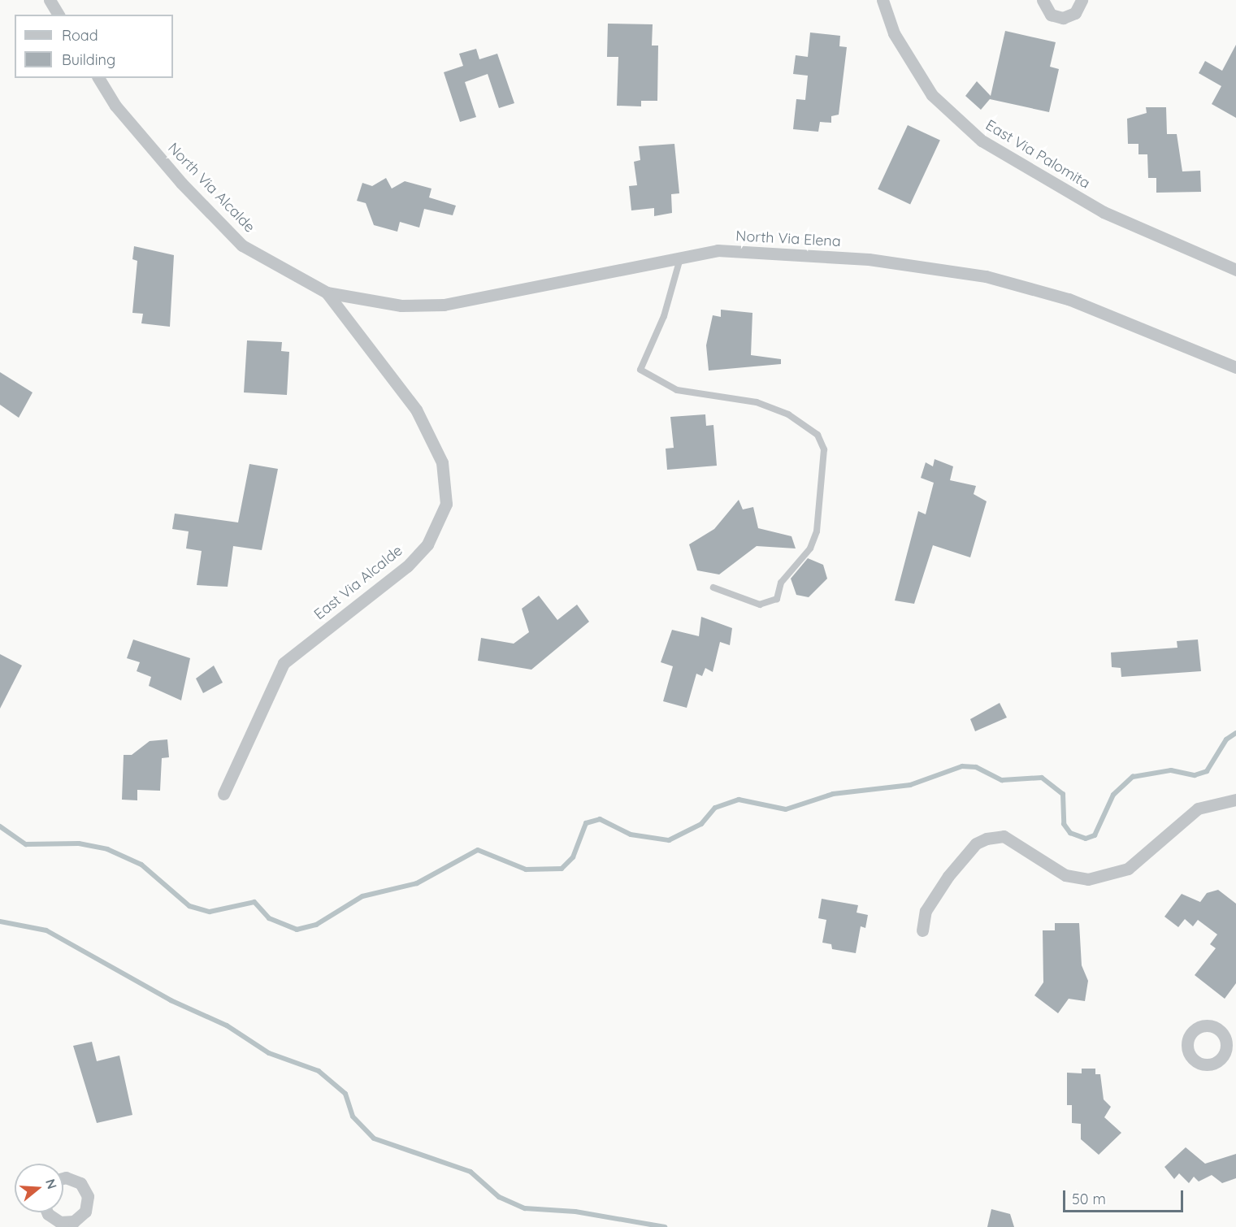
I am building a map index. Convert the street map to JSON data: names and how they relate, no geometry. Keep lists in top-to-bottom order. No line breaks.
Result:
{"streets":{"street":["East Via Palomita","North Via Alcalde","North Via Elena","East Via Alcalde"]},"crossings":[["North Via Alcalde","North Via Elena"],["North Via Alcalde","East Via Alcalde"],["North Via Elena","East Via Alcalde"]],"legend":["Road","Building"],"scale_bar":"50 m","north":"right"}
